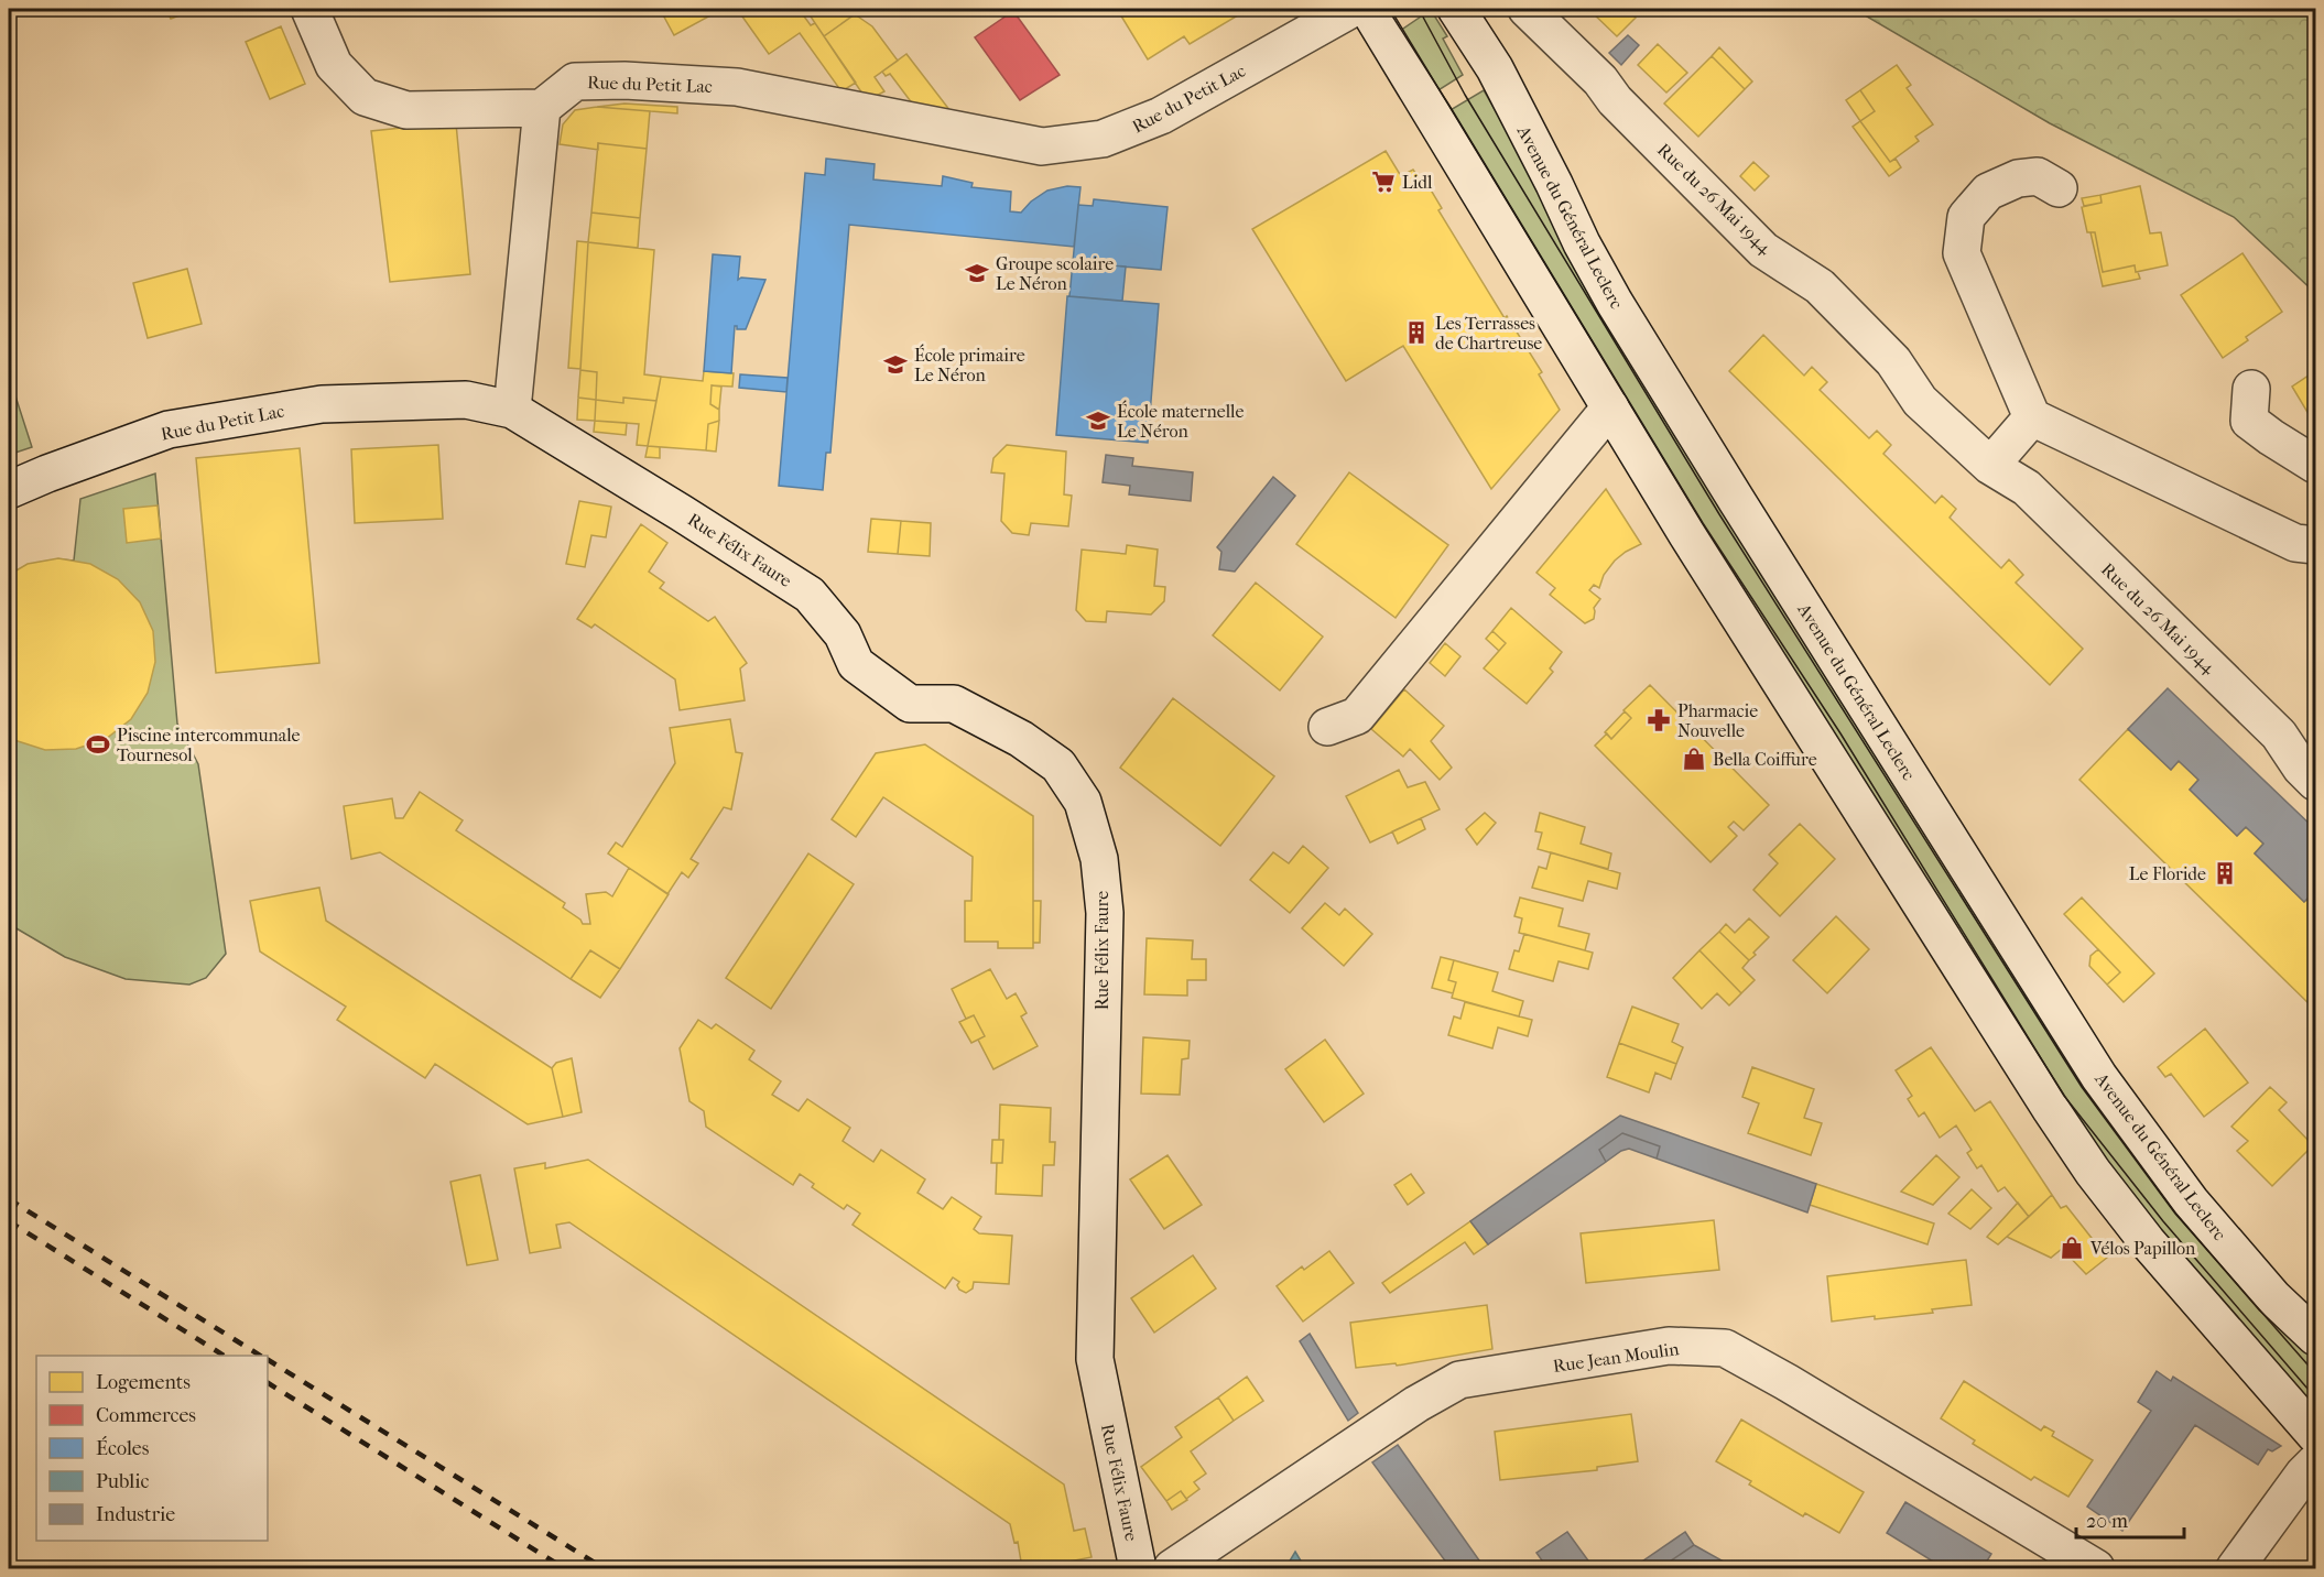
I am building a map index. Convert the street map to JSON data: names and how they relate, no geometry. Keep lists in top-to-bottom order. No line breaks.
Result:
{"streets":{"street":["Rue du Petit Lac","Rue du 26 Mai 1944","Avenue du Général Leclerc","Rue Félix Faure","Rue Jean Moulin"]},"crossings":[["Rue du Petit Lac","Rue Félix Faure"]],"places":{"supermarket":["Lidl"],"school or university":["Groupe scolaire Le Néron","École primaire Le Néron","École maternelle Le Néron"],"building":["Les Terrasses de Chartreuse","Le Floride"],"pharmacy":["Pharmacie Nouvelle"],"sports":["Piscine intercommunale Tournesol"],"shop":["Bella Coiffure","Vélos Papillon"]},"legend":["Logements","Commerces","Écoles","Public","Industrie"],"scale_bar":"20 m"}
